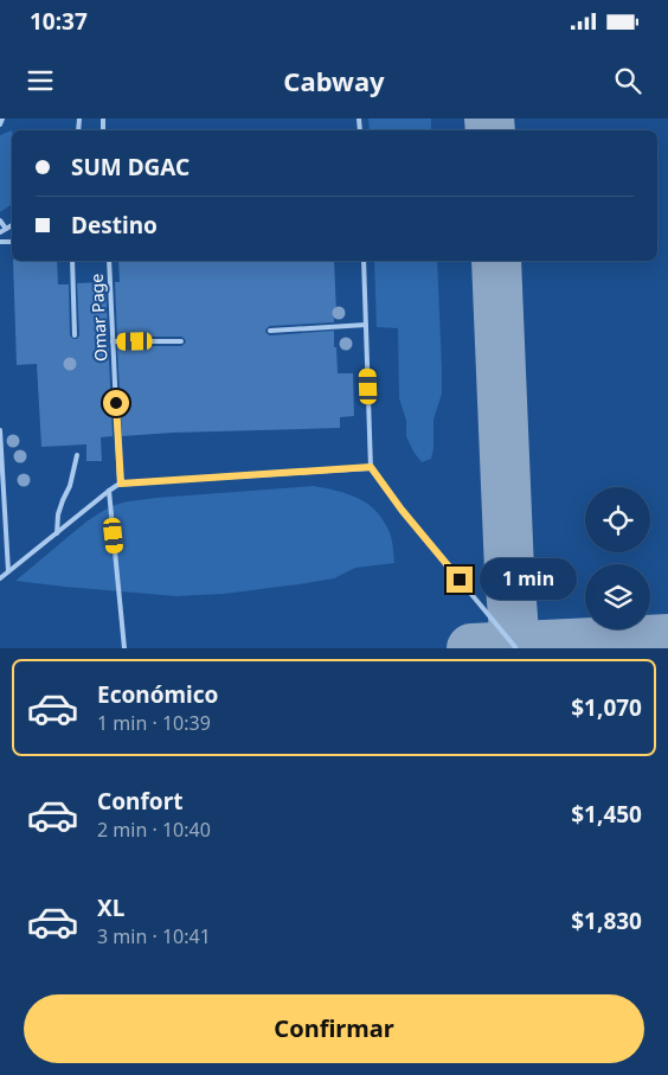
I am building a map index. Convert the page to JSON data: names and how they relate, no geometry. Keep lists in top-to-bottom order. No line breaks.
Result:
{"streets":{"lane":["Omar Page"]},"page":{"status":"10:37","header":"Cabway","banner":["SUM DGAC","Destino"],"bubble":"1 min","list":[{"name":"Económico","note":"1 min · 10:39","value":"$1,070"},{"name":"Confort","note":"2 min · 10:40","value":"$1,450"},{"name":"XL","note":"3 min · 10:41","value":"$1,830"}],"buttons":"Confirmar"}}
